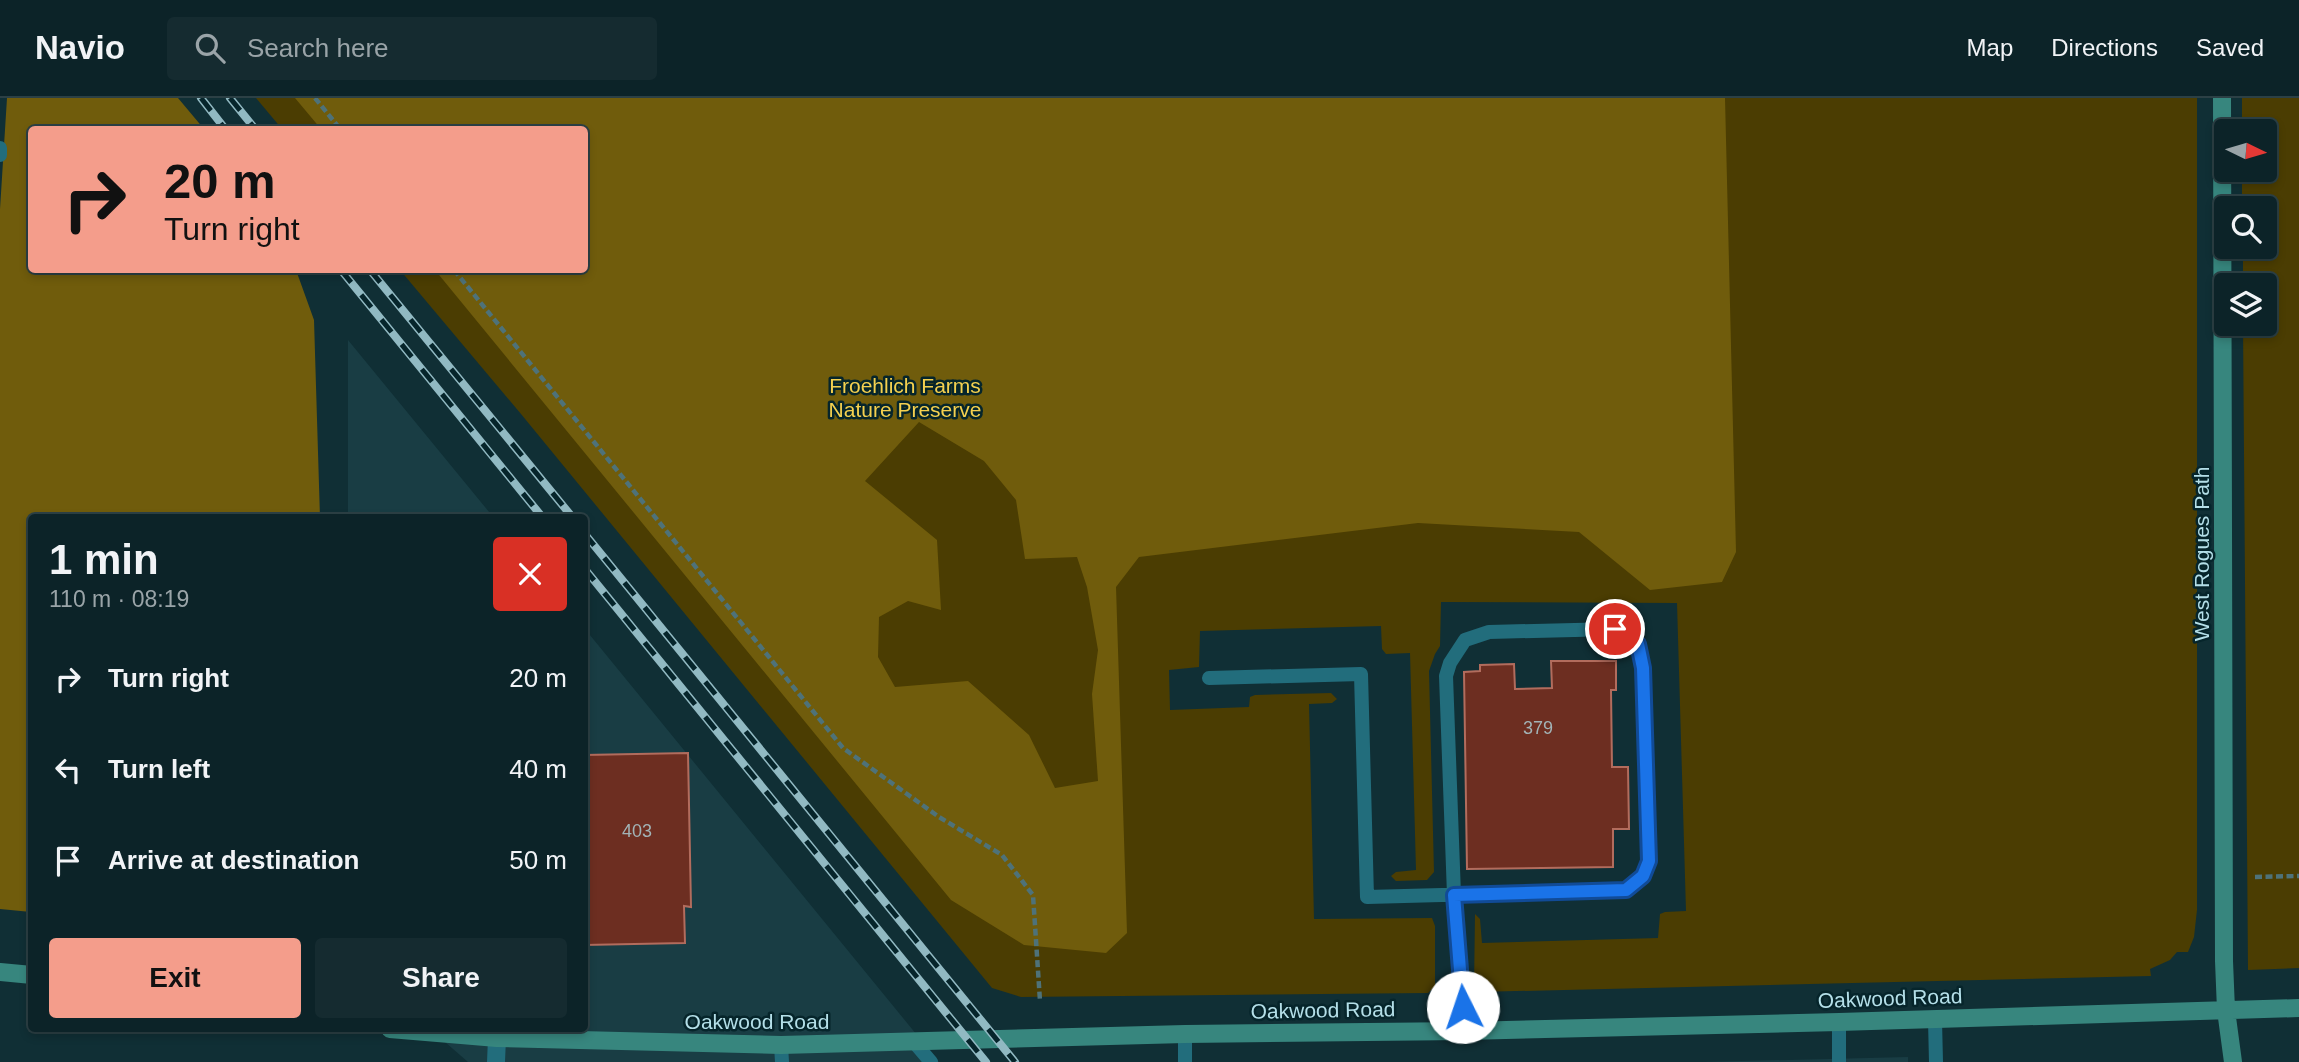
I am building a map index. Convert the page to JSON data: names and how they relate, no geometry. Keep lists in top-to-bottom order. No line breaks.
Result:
{"streets":{"main road":["West Rogues Path","Oakwood Road"]},"crossings":[["West Rogues Path","Oakwood Road"]],"parks":["Froehlich Farms Nature Preserve"],"house_numbers":["379","403"],"north":"right","page":{"header":"Navio","search":"Search here","nav":["Map","Directions","Saved"],"turn":["20 m","Turn right"],"heading":["1 min","110 m · 08:19"],"list":[{"name":"Turn right","value":"20 m"},{"name":"Turn left","value":"40 m"},{"name":"Arrive at destination","value":"50 m"}],"buttons":["Exit","Share"]}}
